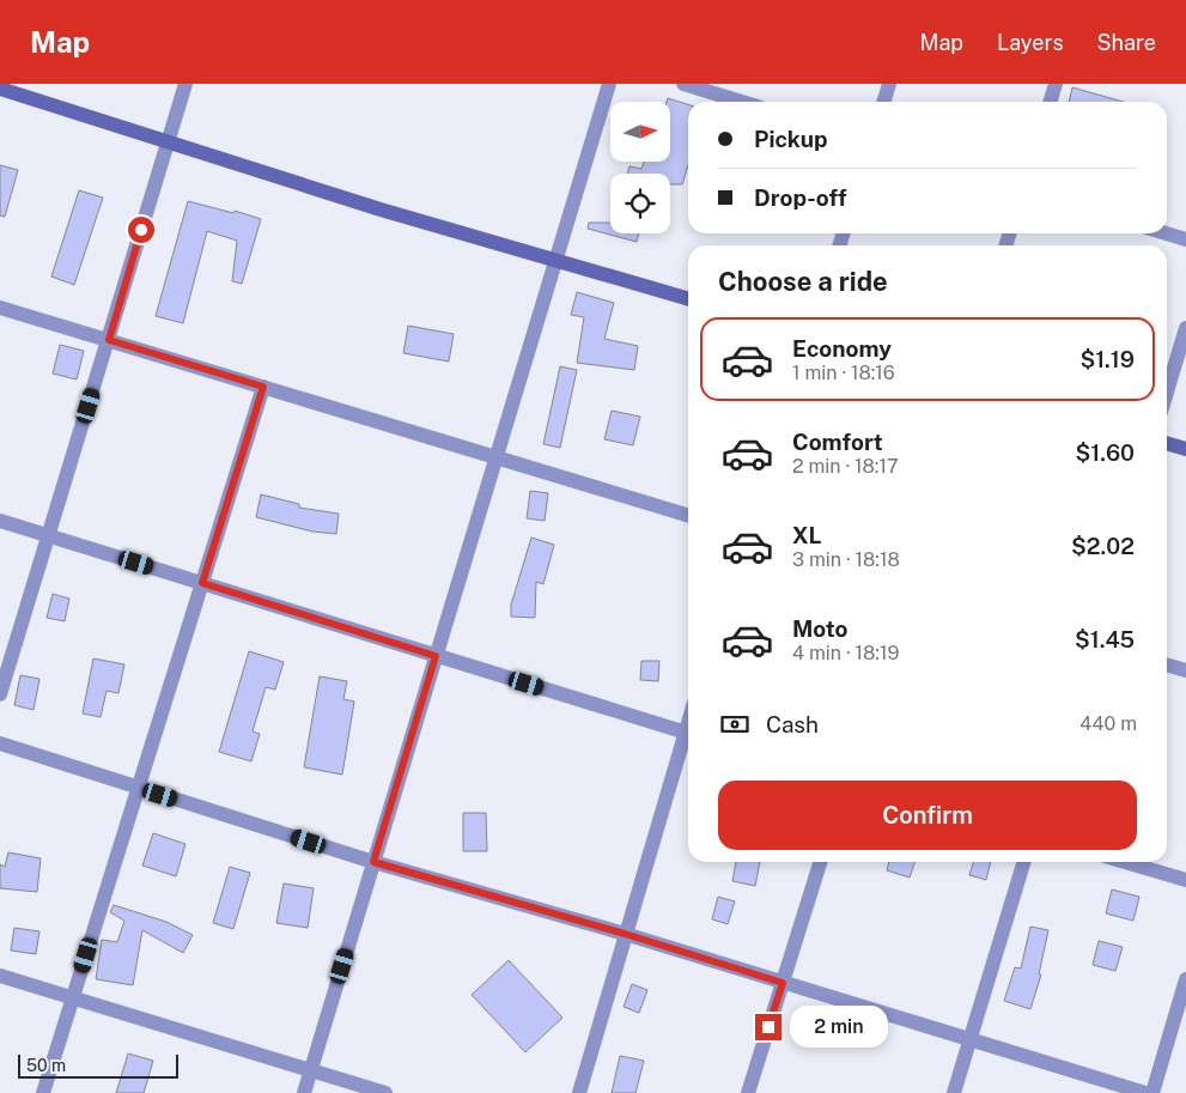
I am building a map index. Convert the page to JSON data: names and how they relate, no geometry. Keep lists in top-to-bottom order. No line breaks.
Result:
{"scale_bar":"50 m","north":"right","page":{"header":"Map","nav":["Map","Layers","Share"],"banner":["Pickup","Drop-off"],"heading":"Choose a ride","list":[{"name":"Economy","note":"1 min · 18:16","value":"$1.19"},{"name":"Comfort","note":"2 min · 18:17","value":"$1.60"},{"name":"XL","note":"3 min · 18:18","value":"$2.02"},{"name":"Moto","note":"4 min · 18:19","value":"$1.45"}],"pay":["Cash","440 m"],"buttons":"Confirm","bubble":"2 min","scale":"50 m"}}
